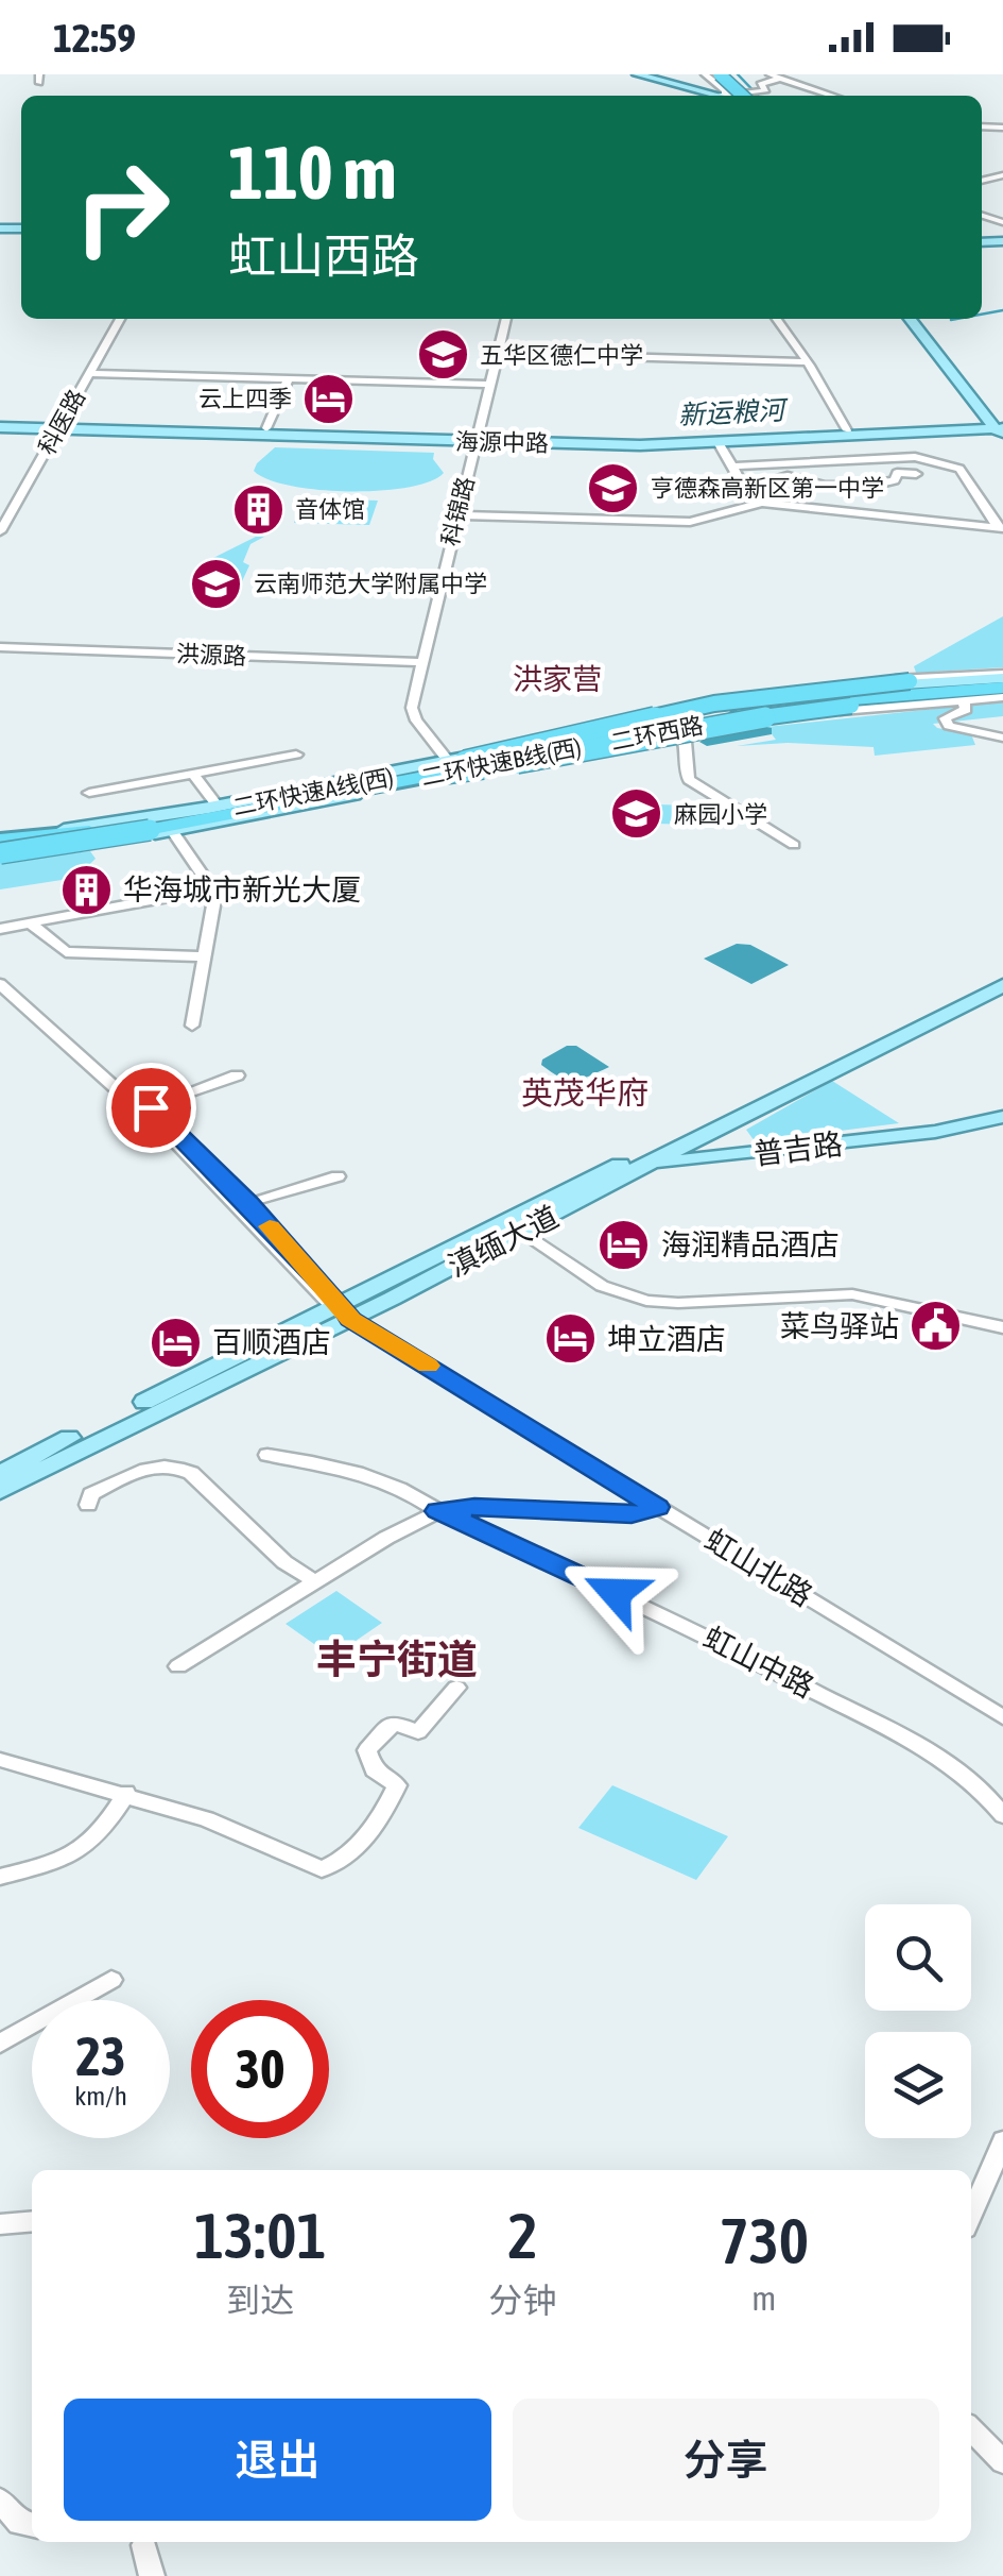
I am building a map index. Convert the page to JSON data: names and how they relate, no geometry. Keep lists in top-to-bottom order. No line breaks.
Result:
{"streets":{"highway":["二环快速B线(西)","二环快速A线(西)"],"main road":["海源中路","二环西路","普吉路","滇缅大道"],"street":["科医路","科锦路","洪源路","虹山北路","虹山中路"]},"crossings":[["科医路","海源中路"],["海源中路","科锦路"],["科锦路","洪源路"],["科锦路","二环西路"],["科锦路","二环快速A线(西)"],["二环西路","二环快速B线(西)"],["二环西路","二环快速A线(西)"],["二环快速B线(西)","二环快速A线(西)"],["普吉路","滇缅大道"],["滇缅大道","虹山北路"]],"districts":["洪家营","英茂华府","丰宁街道"],"water":["新运粮河"],"places":{"school or university":["五华区德仁中学","亨德森高新区第一中学","云南师范大学附属中学","麻园小学"],"hotel":["云上四季","海润精品酒店","坤立酒店","百顺酒店"],"building":["音体馆","华海城市新光大厦"],"public building":["菜鸟驿站"]},"page":{"status":"12:59","turn":["110 m","虹山西路"],"speed":"23 km/h","limit":"30","eta":["13:01","到达","2","分钟","730","m"],"buttons":["退出","分享"]}}
